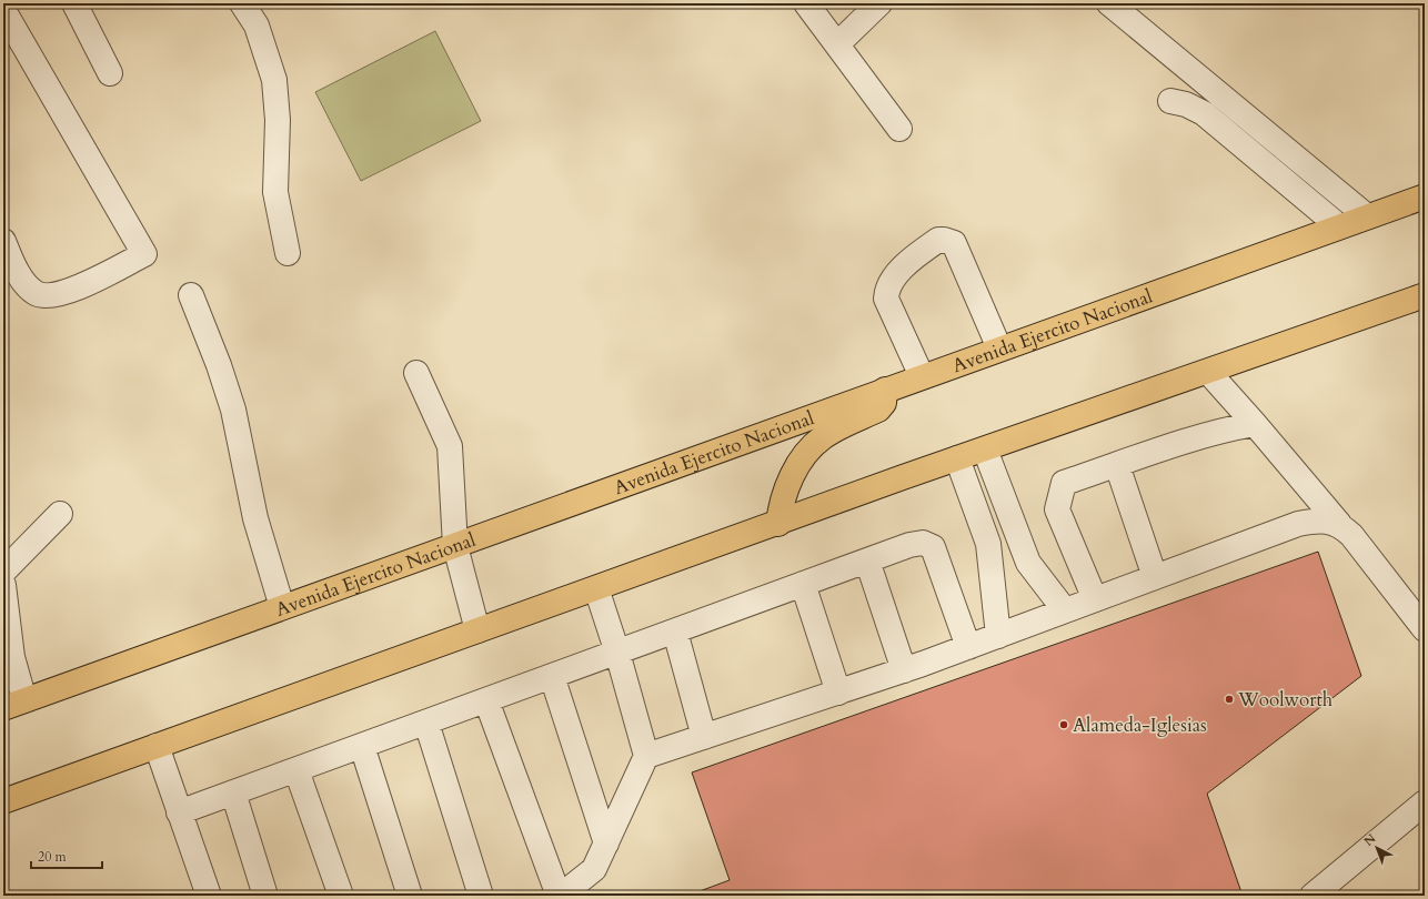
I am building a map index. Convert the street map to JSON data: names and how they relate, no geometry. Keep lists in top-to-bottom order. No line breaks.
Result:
{"streets":{"main road":["Avenida Ejercito Nacional"]},"places":["Woolworth","Alameda-Iglesias"],"scale_bar":"20 m","north":"top left"}
